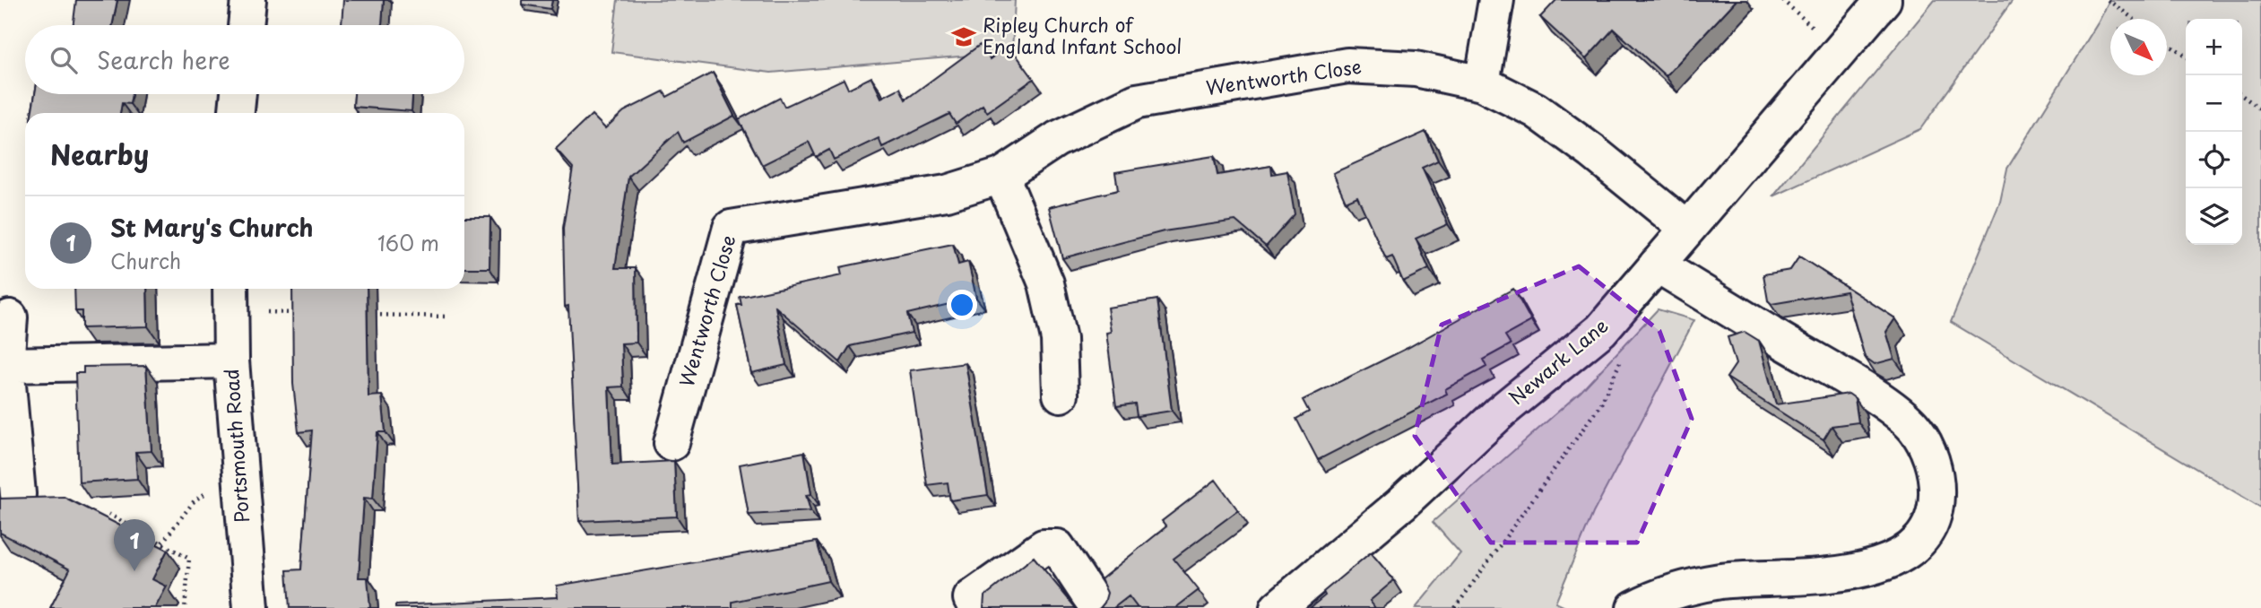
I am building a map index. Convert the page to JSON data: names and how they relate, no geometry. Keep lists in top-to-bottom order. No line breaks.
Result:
{"streets":{"street":["Wentworth Close","Newark Lane","Portsmouth Road"]},"crossings":[["Wentworth Close","Newark Lane"]],"places":{"school or university":["Ripley Church of England Infant School"]},"north":"bottom right","page":{"map_buttons":["+","−"],"search":"Search here","heading":"Nearby","list":[{"mark":"1","name":"St Mary's Church","note":"Church","value":"160 m"}],"pins":"1"}}
